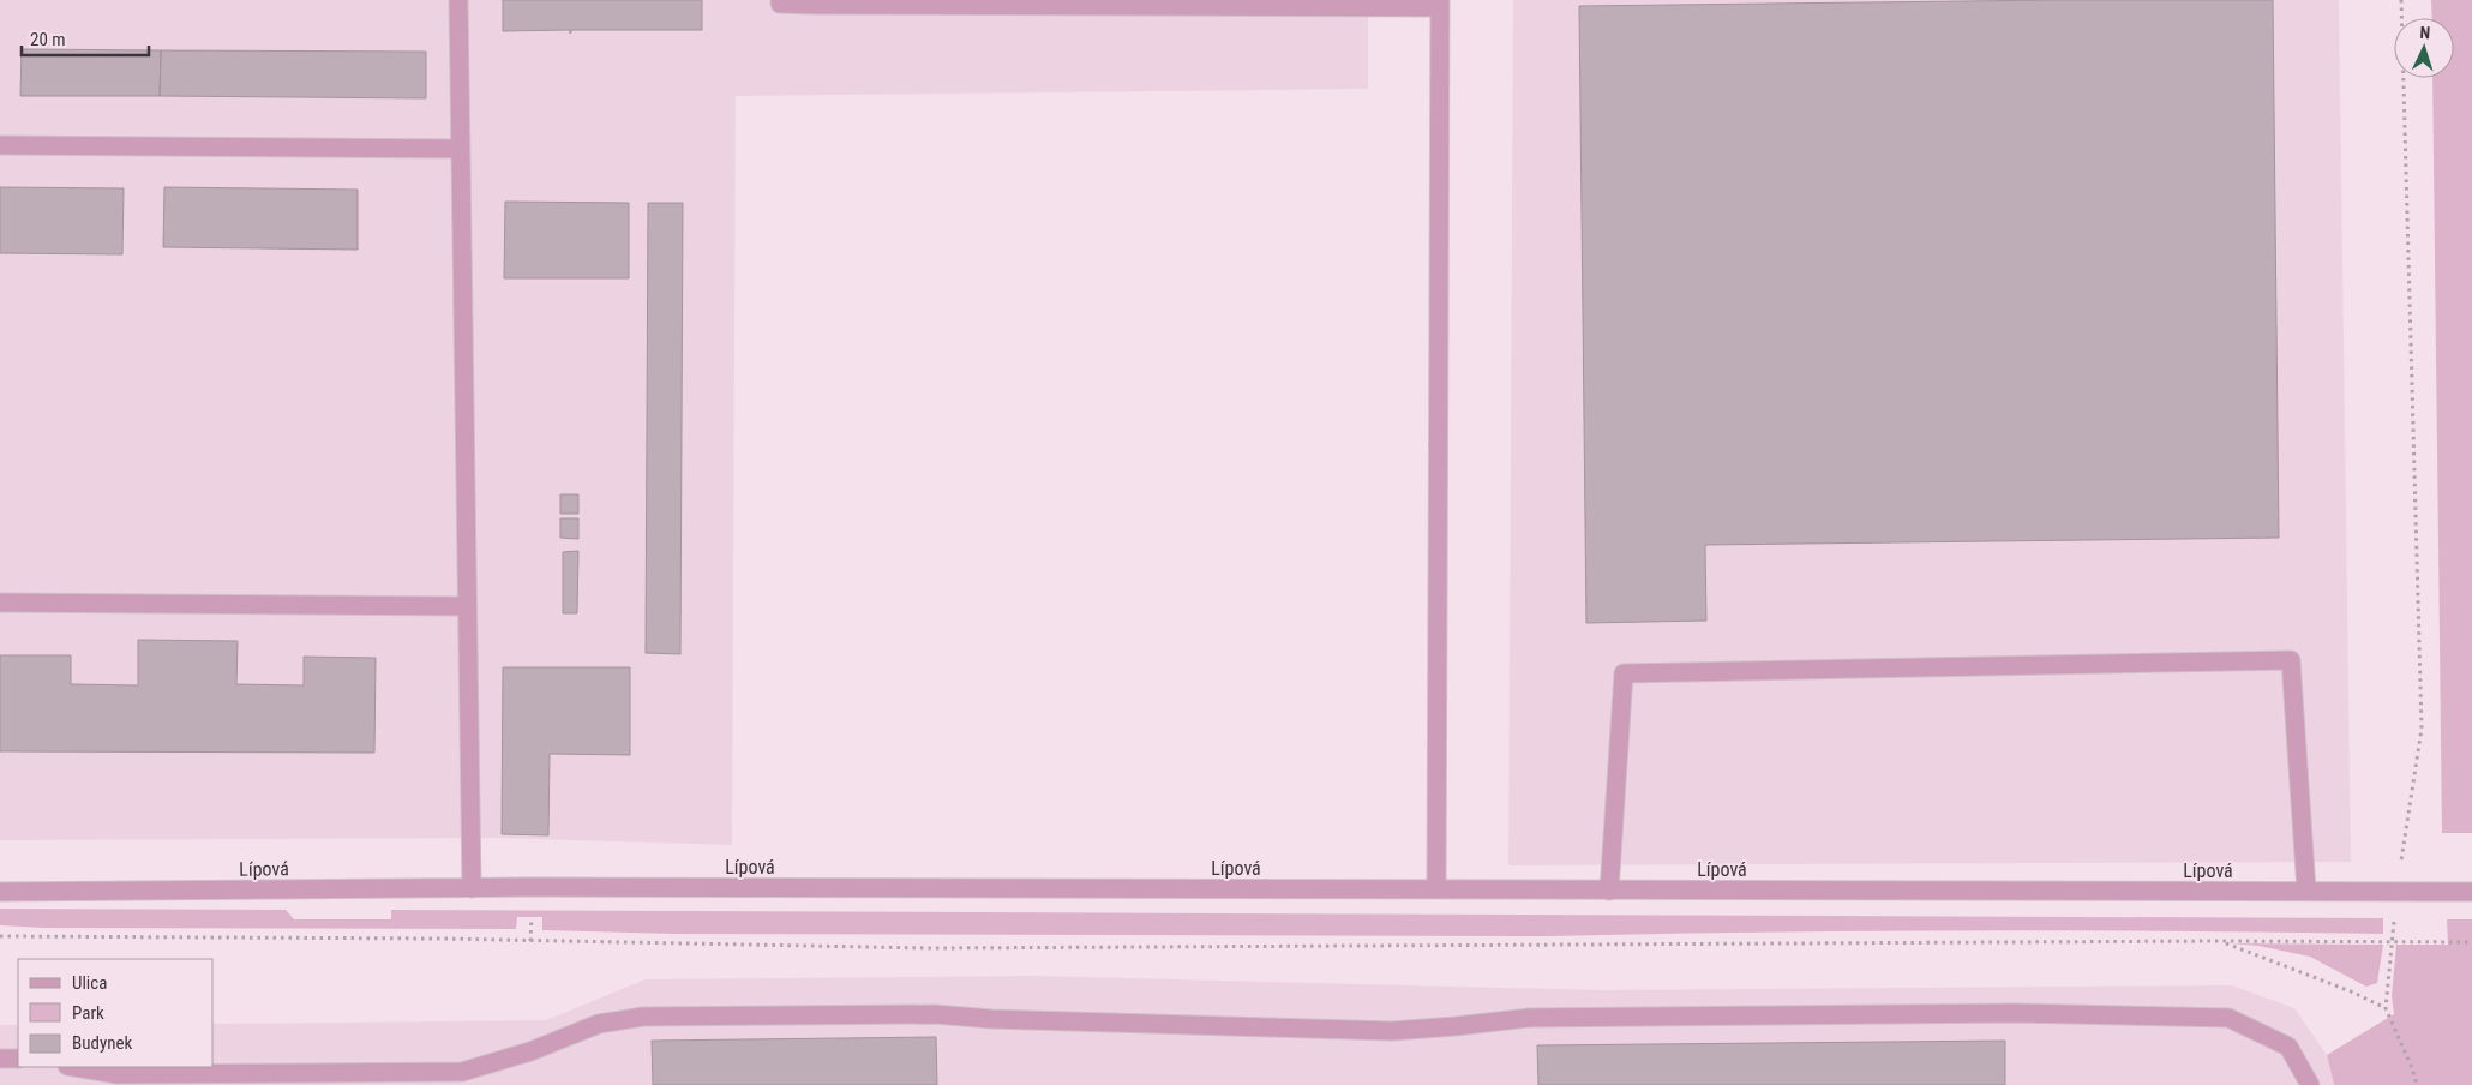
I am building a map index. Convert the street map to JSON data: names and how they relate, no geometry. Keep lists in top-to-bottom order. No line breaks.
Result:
{"streets":{"street":["Lípová"]},"legend":["Ulica","Park","Budynek"],"scale_bar":"20 m","north":"top"}
